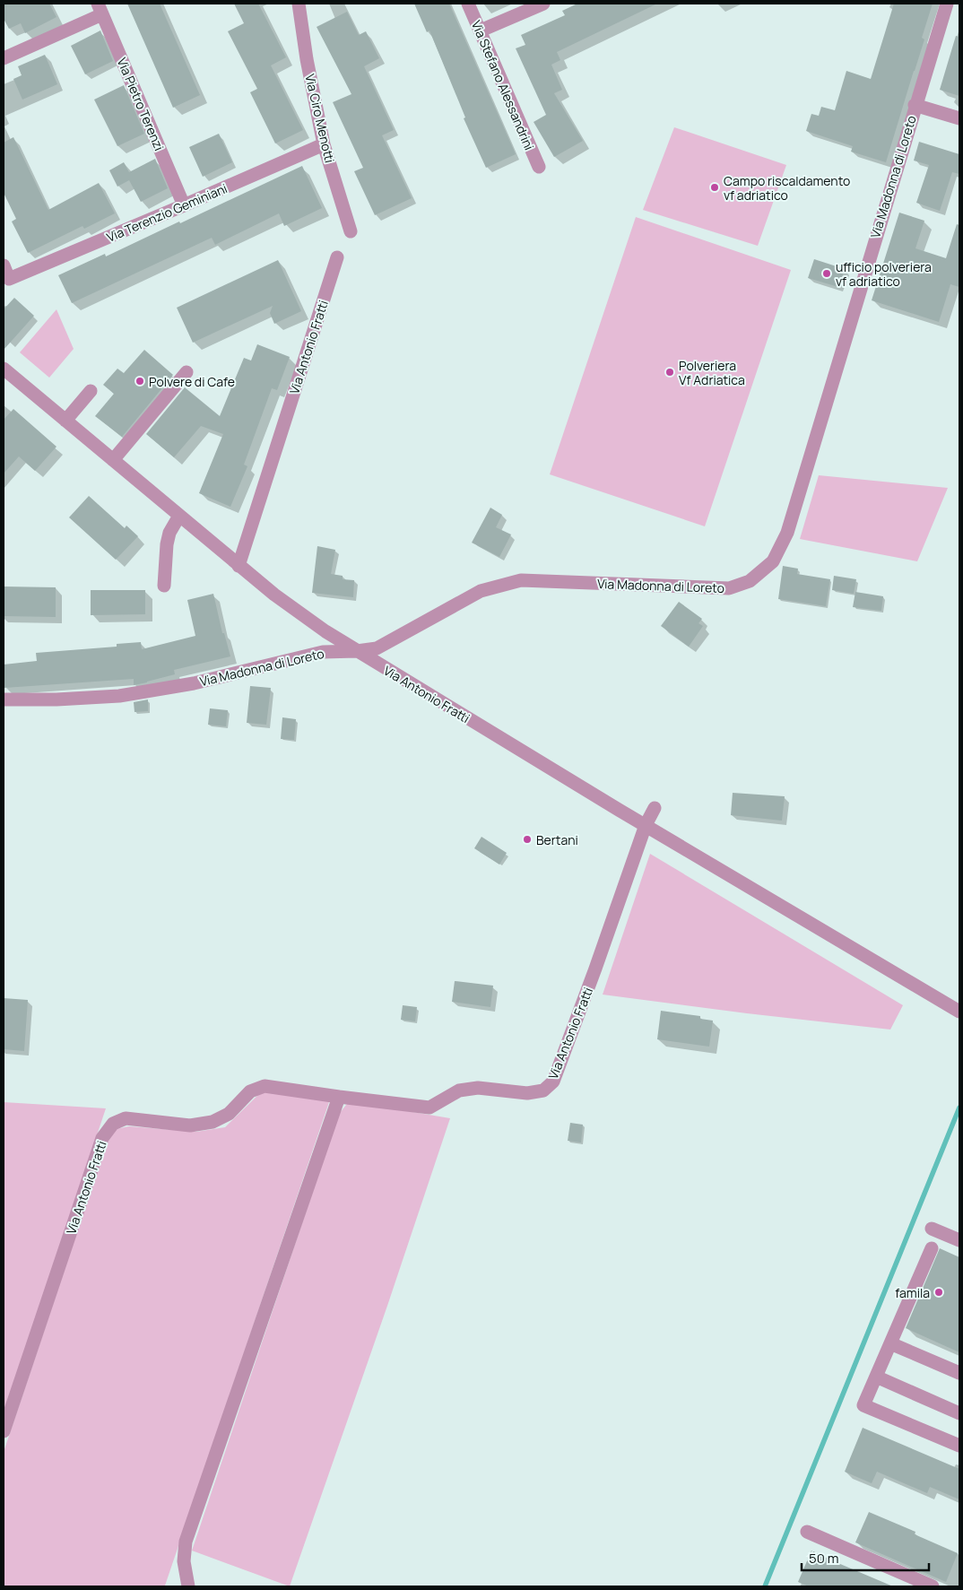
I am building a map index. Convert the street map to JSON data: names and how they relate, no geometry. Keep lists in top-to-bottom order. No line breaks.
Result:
{"streets":{"street":["Via Stefano Alessandrini","Via Pietro Terenzi","Via Ciro Menotti","Via Madonna di Loreto","Via Terenzio Geminiani","Via Antonio Fratti"]},"crossings":[["Via Pietro Terenzi","Via Terenzio Geminiani"],["Via Ciro Menotti","Via Terenzio Geminiani"],["Via Madonna di Loreto","Via Antonio Fratti"]],"places":["Campo riscaldamento vf adriatico","ufficio polveriera vf adriatico","Polveriera Vf Adriatica","Polvere di Cafe","Bertani","famila"],"scale_bar":"50 m"}
